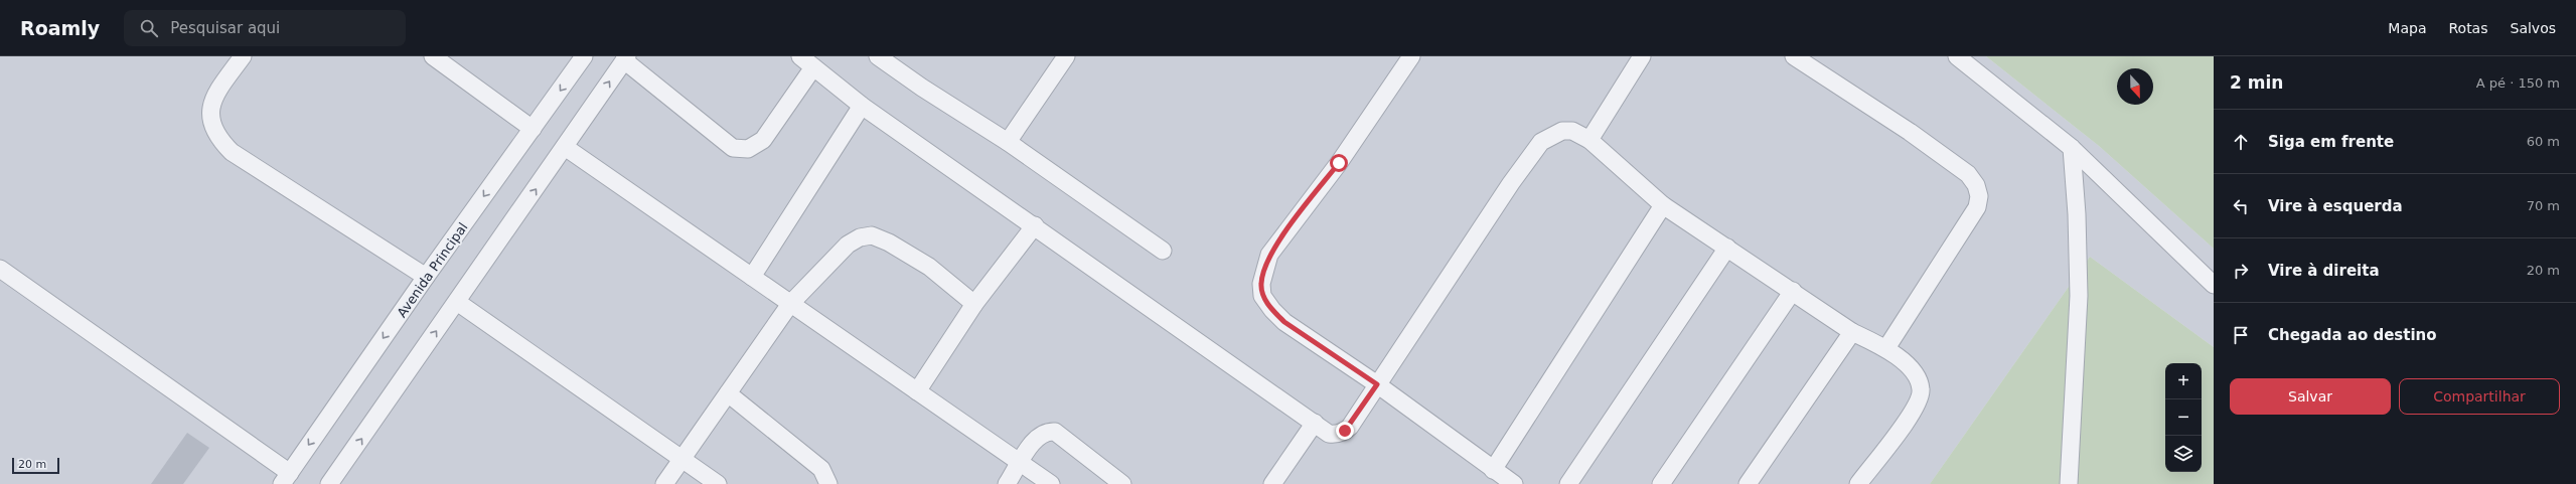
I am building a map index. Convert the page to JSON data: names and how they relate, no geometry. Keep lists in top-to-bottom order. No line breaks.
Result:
{"streets":{"street":["Avenida Principal"]},"scale_bar":"20 m","north":"bottom","page":{"header":"Roamly","search":"Pesquisar aqui","nav":["Mapa","Rotas","Salvos"],"heading":["2 min","A pé · 150 m"],"list":[["Siga em frente","60 m"],["Vire à esquerda","70 m"],["Vire à direita","20 m"],"Chegada ao destino"],"map_buttons":["+","−"],"buttons":["Salvar","Compartilhar"],"scale":"20 m"}}
